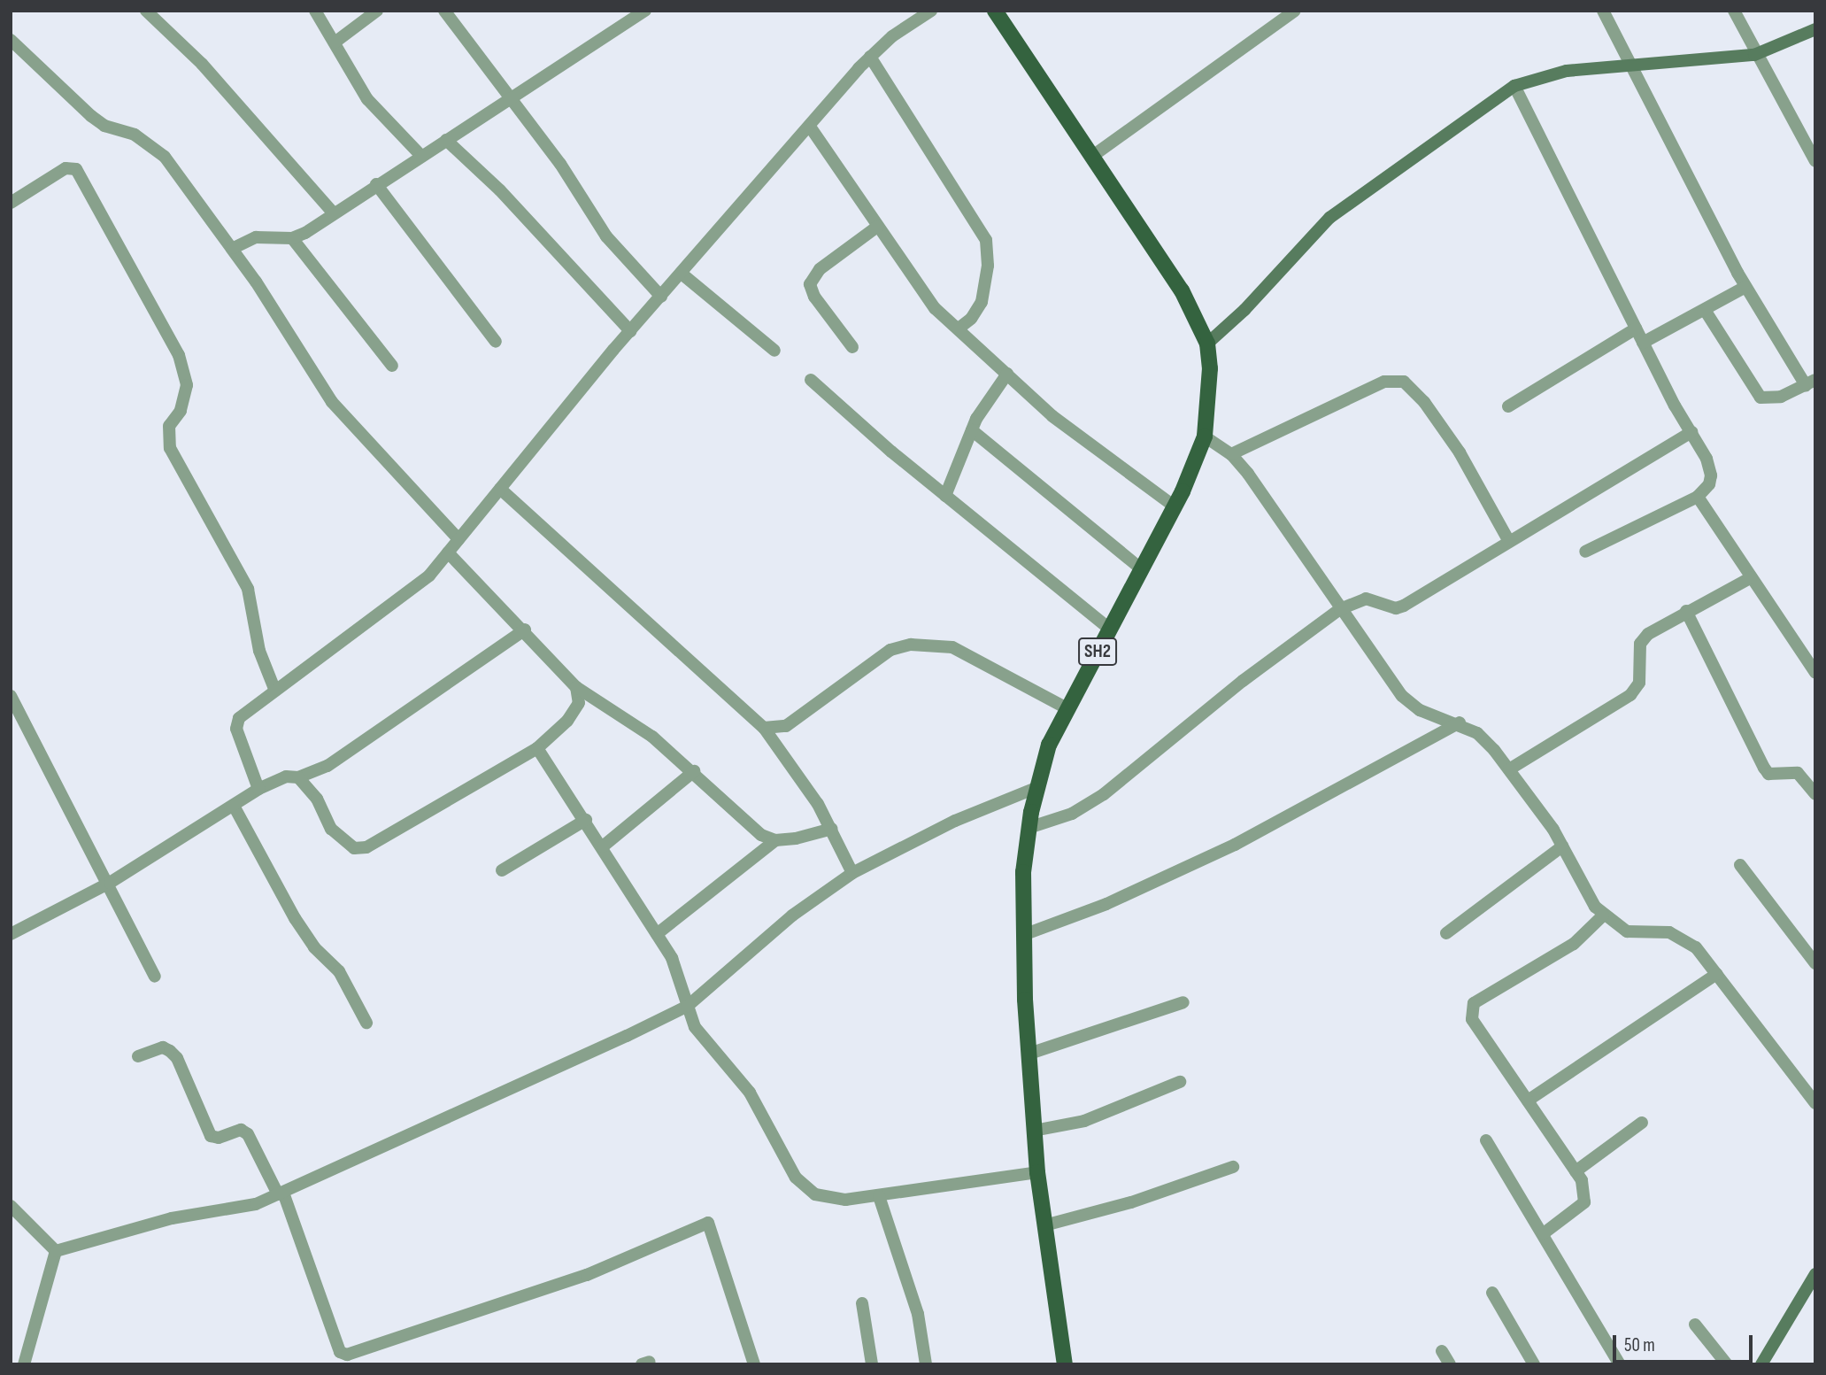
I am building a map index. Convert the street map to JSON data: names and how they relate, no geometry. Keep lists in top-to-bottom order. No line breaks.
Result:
{"streets":{"main road":["SH2"]},"scale_bar":"50 m"}
